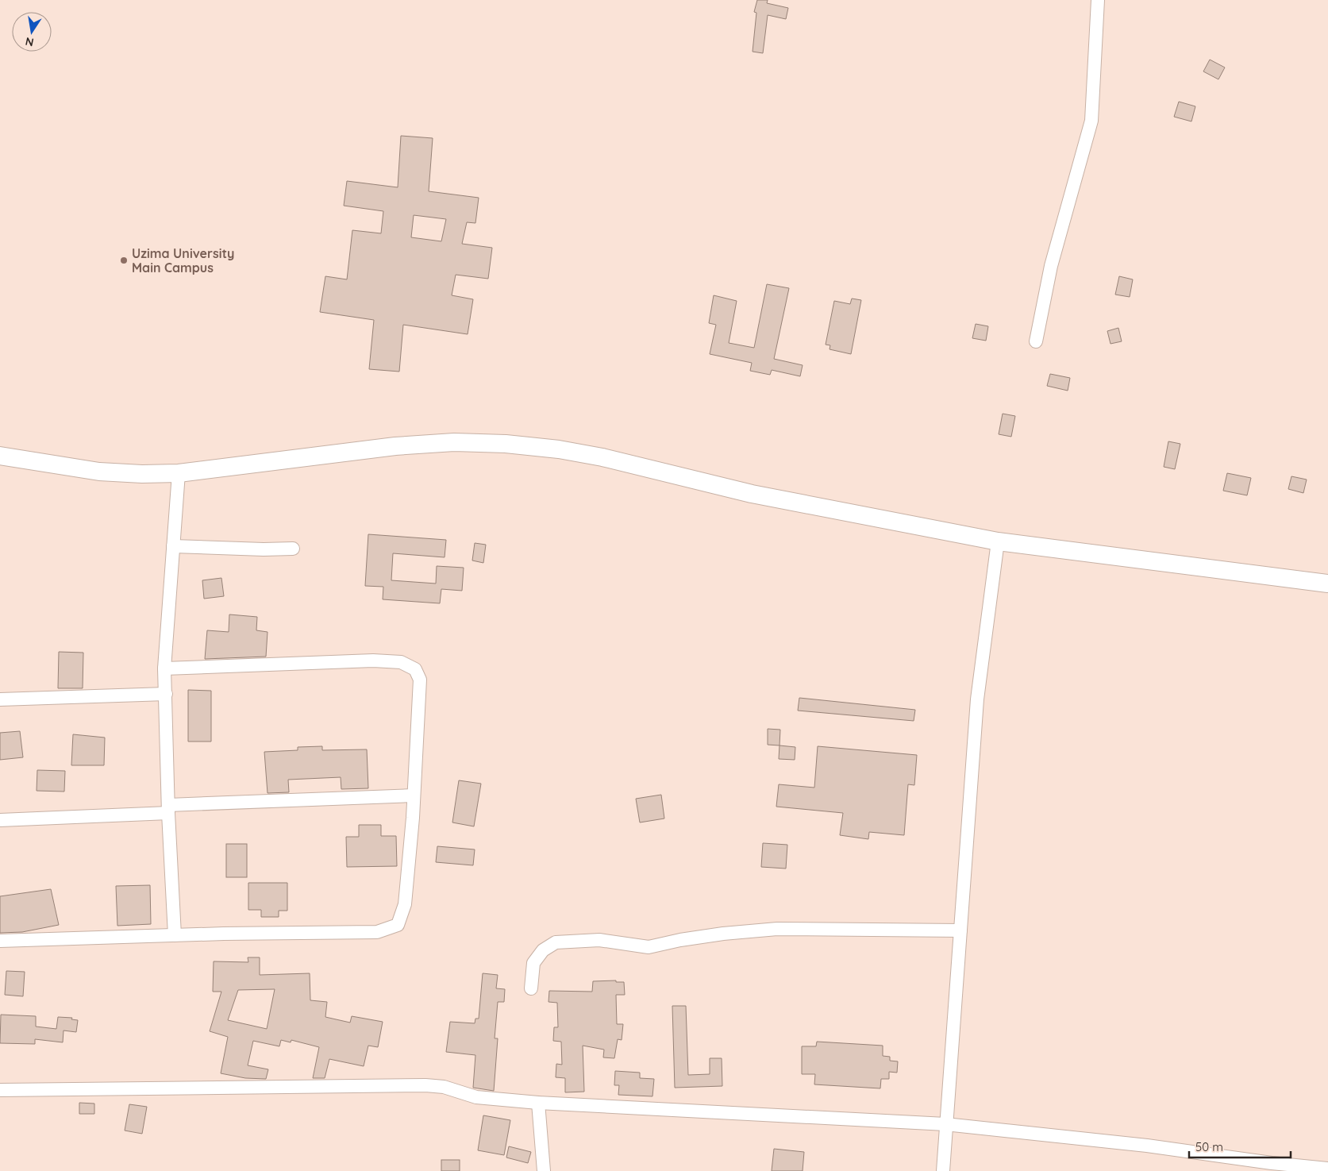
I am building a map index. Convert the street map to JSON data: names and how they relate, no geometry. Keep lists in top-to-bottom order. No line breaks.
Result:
{"places":["Uzima University Main Campus"],"scale_bar":"50 m","north":"bottom"}
